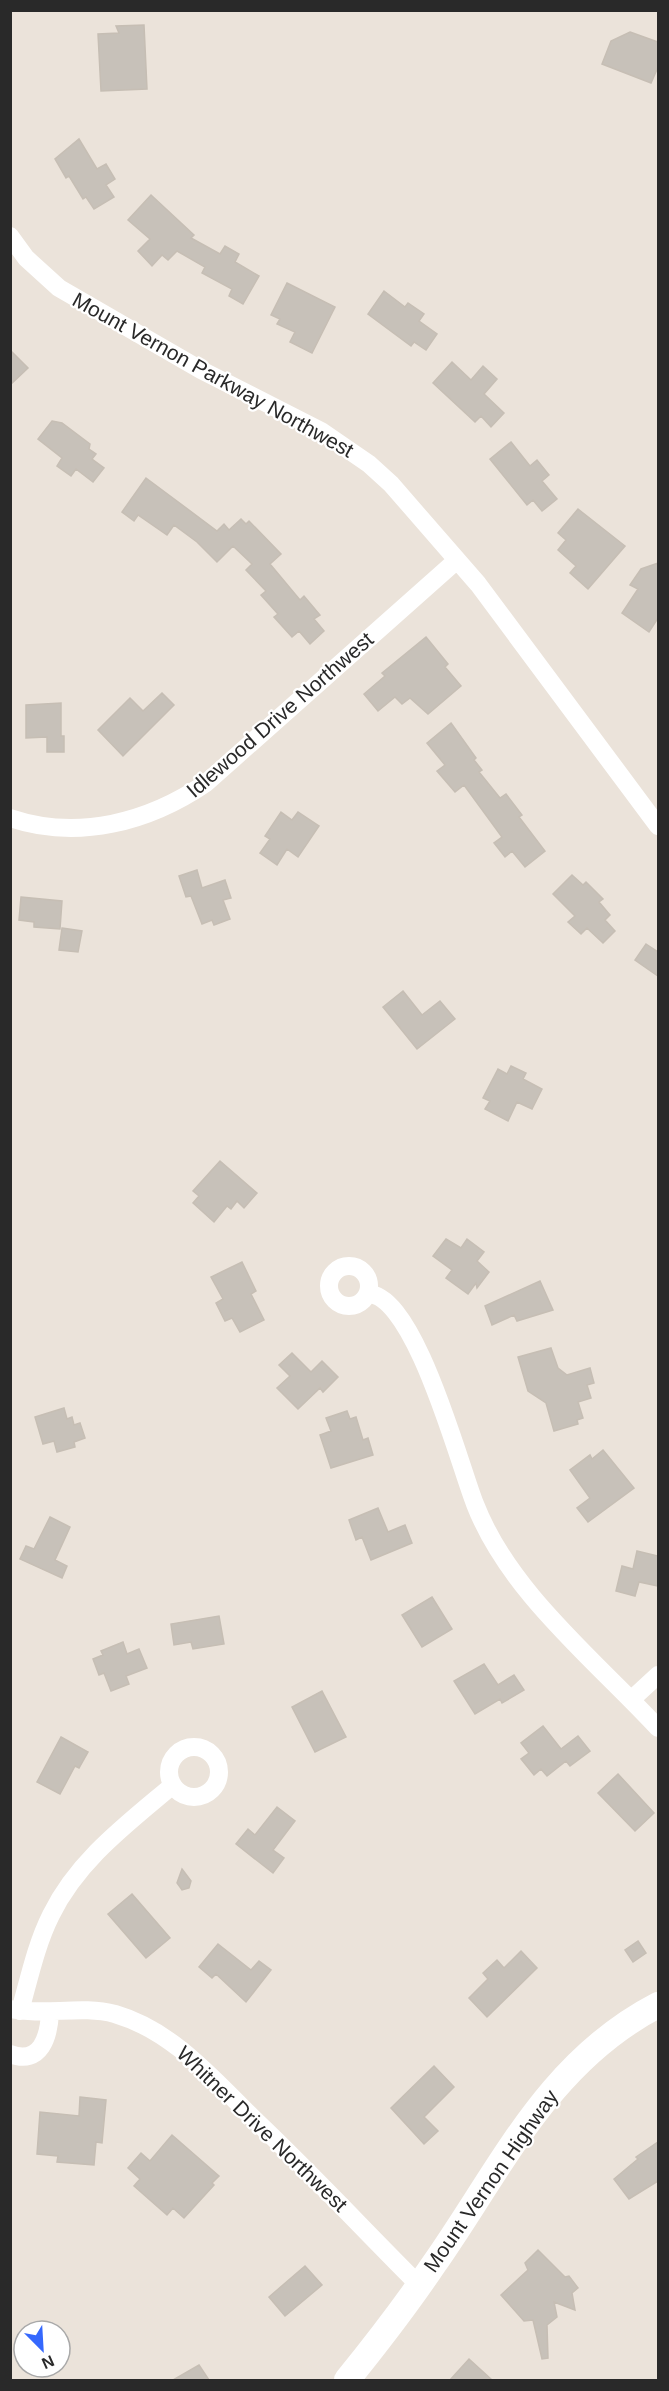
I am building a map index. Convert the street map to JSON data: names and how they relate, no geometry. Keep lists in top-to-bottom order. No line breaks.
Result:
{"streets":{"street":["Mount Vernon Parkway Northwest","Idlewood Drive Northwest","Whitner Drive Northwest","Mount Vernon Highway"]},"crossings":[["Mount Vernon Parkway Northwest","Idlewood Drive Northwest"],["Whitner Drive Northwest","Mount Vernon Highway"]],"north":"bottom right"}
